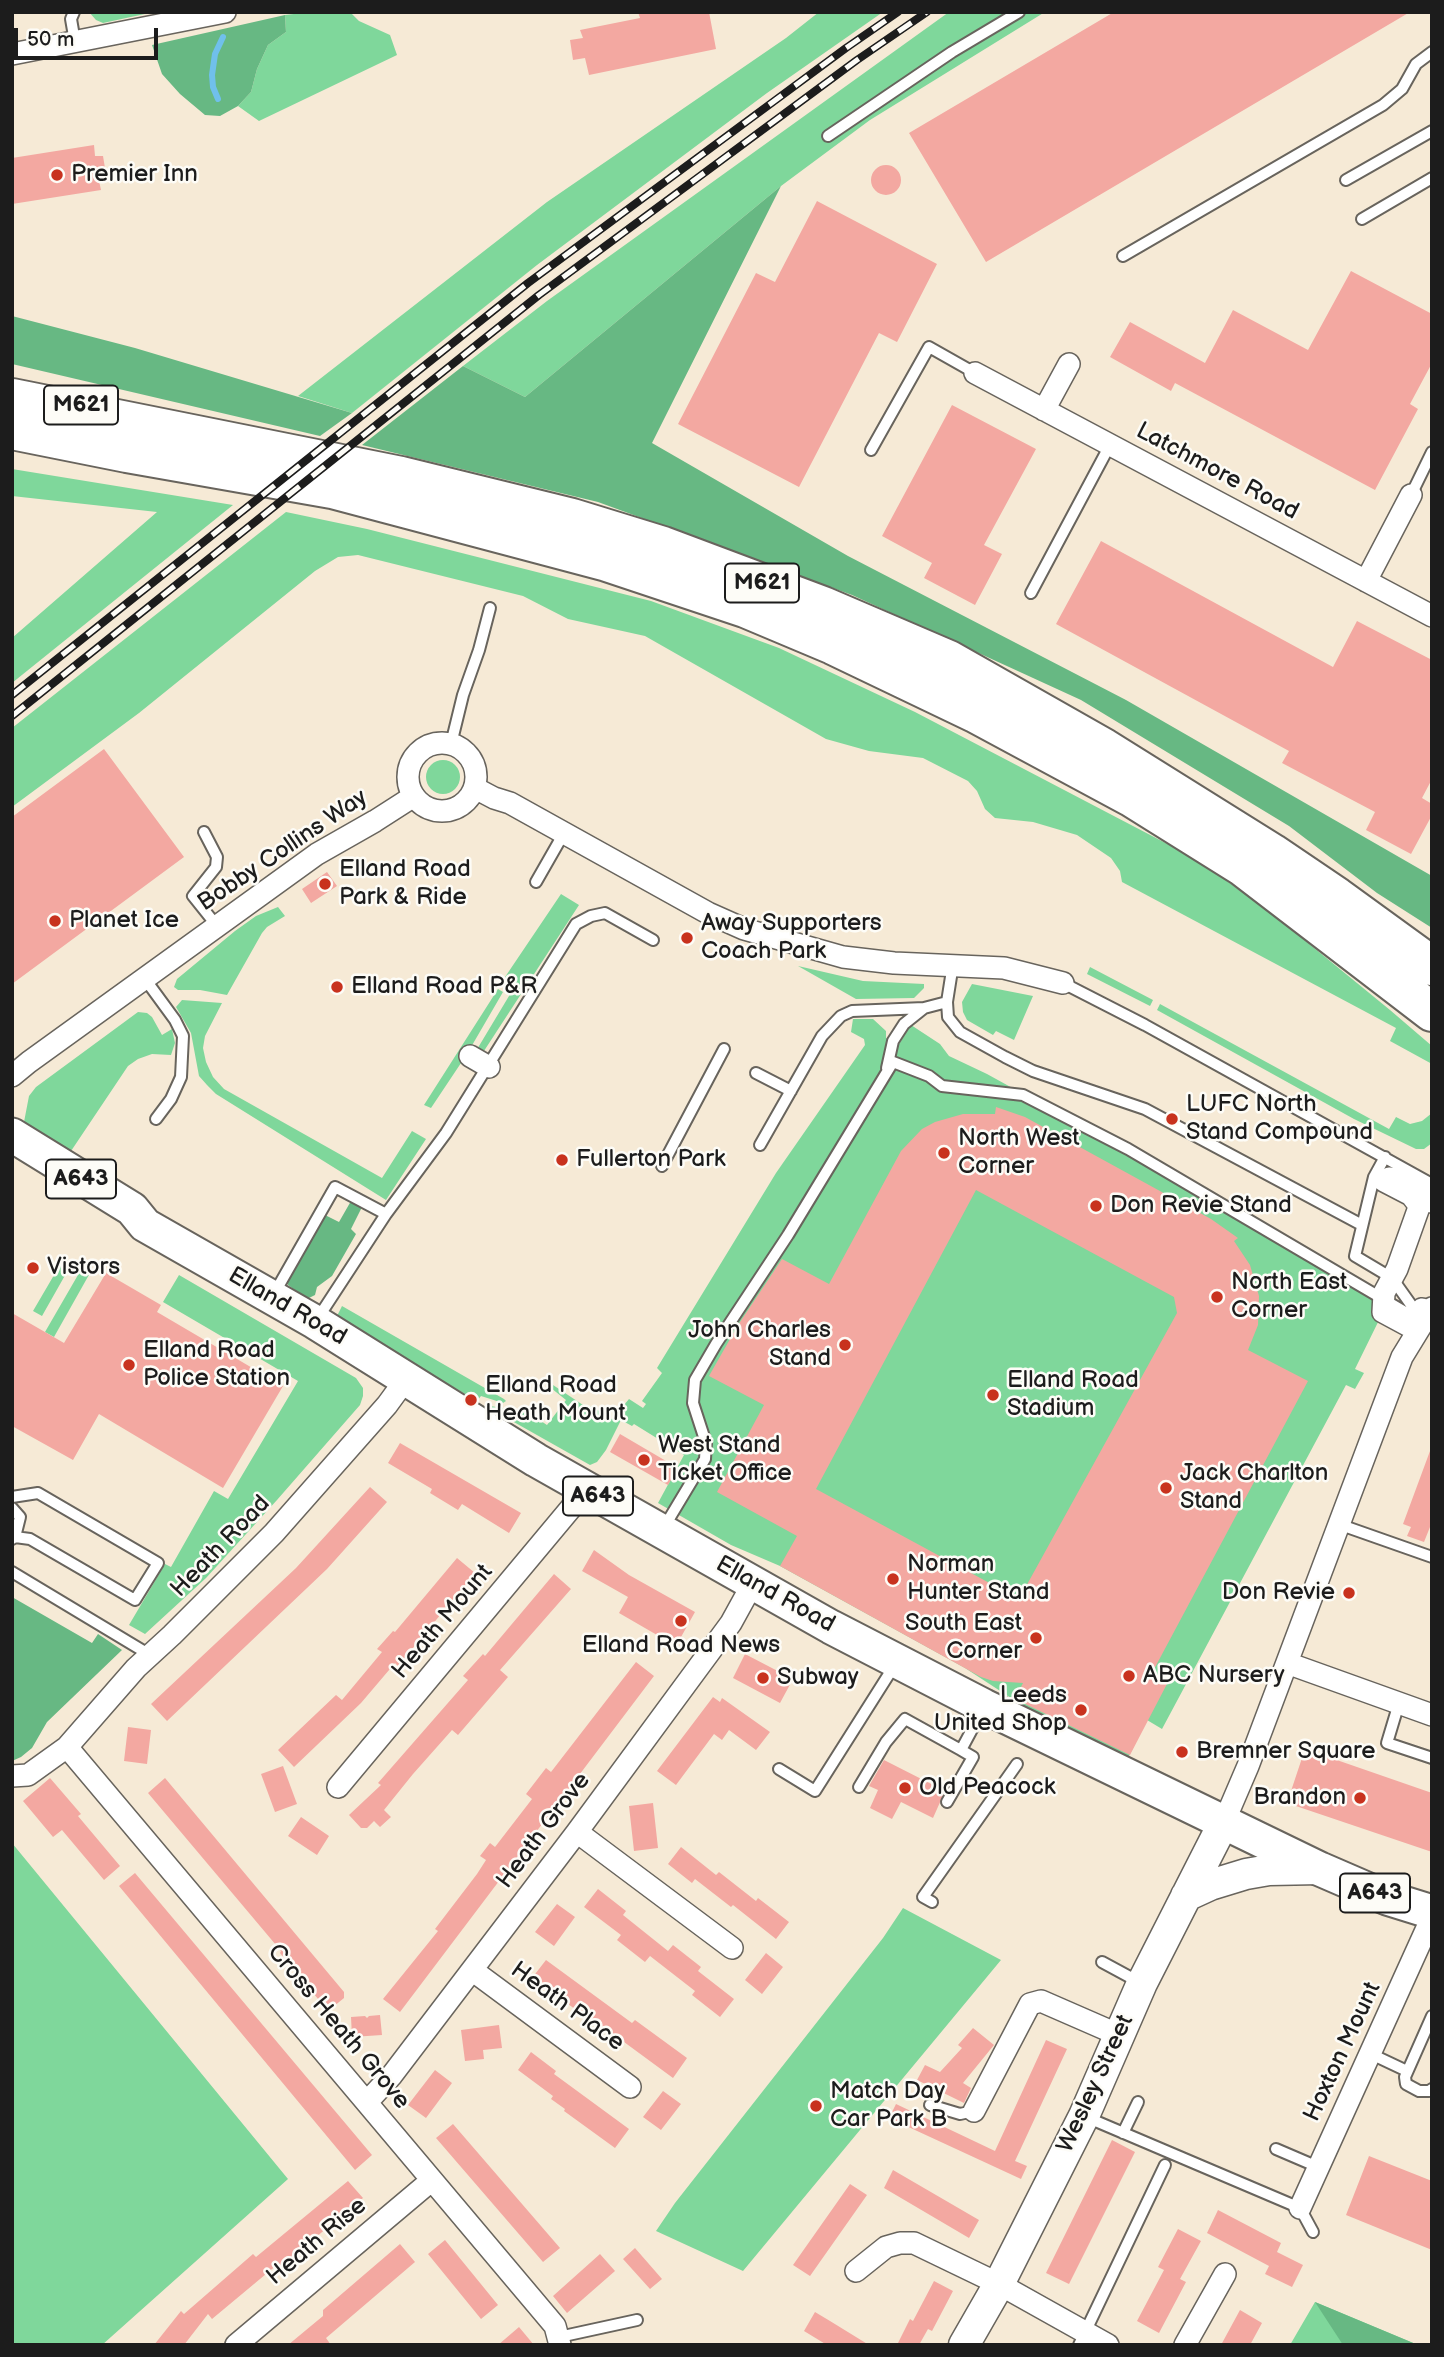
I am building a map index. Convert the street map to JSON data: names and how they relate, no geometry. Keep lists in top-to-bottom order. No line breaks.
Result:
{"streets":{"highway":["M621"],"main road":["A643","Elland Road"],"street":["Latchmore Road","Bobby Collins Way","Heath Road","Heath Mount","Heath Grove","Heath Place","Cross Heath Grove","Hoxton Mount","Wesley Street","Heath Rise"]},"crossings":[["Elland Road","Heath Road"],["Elland Road","Heath Mount"],["Elland Road","Heath Grove"],["Elland Road","Hoxton Mount"],["Elland Road","Wesley Street"],["Heath Road","Cross Heath Grove"],["Heath Grove","Heath Place"],["Heath Grove","Cross Heath Grove"],["Cross Heath Grove","Heath Rise"]],"places":["Premier Inn","Elland Road Park & Ride","Planet Ice","Away Supporters Coach Park","Elland Road P&R","LUFC North Stand Compound","North West Corner","Fullerton Park","Don Revie Stand","Vistors","North East Corner","John Charles Stand","Elland Road Police Station","Elland Road Stadium","Elland Road Heath Mount","West Stand Ticket Office","Jack Charlton Stand","Norman Hunter Stand","Don Revie","Elland Road News","South East Corner","ABC Nursery","Subway","Leeds United Shop","Bremner Square","Old Peacock","Brandon","Match Day Car Park B"],"scale_bar":"50 m"}
